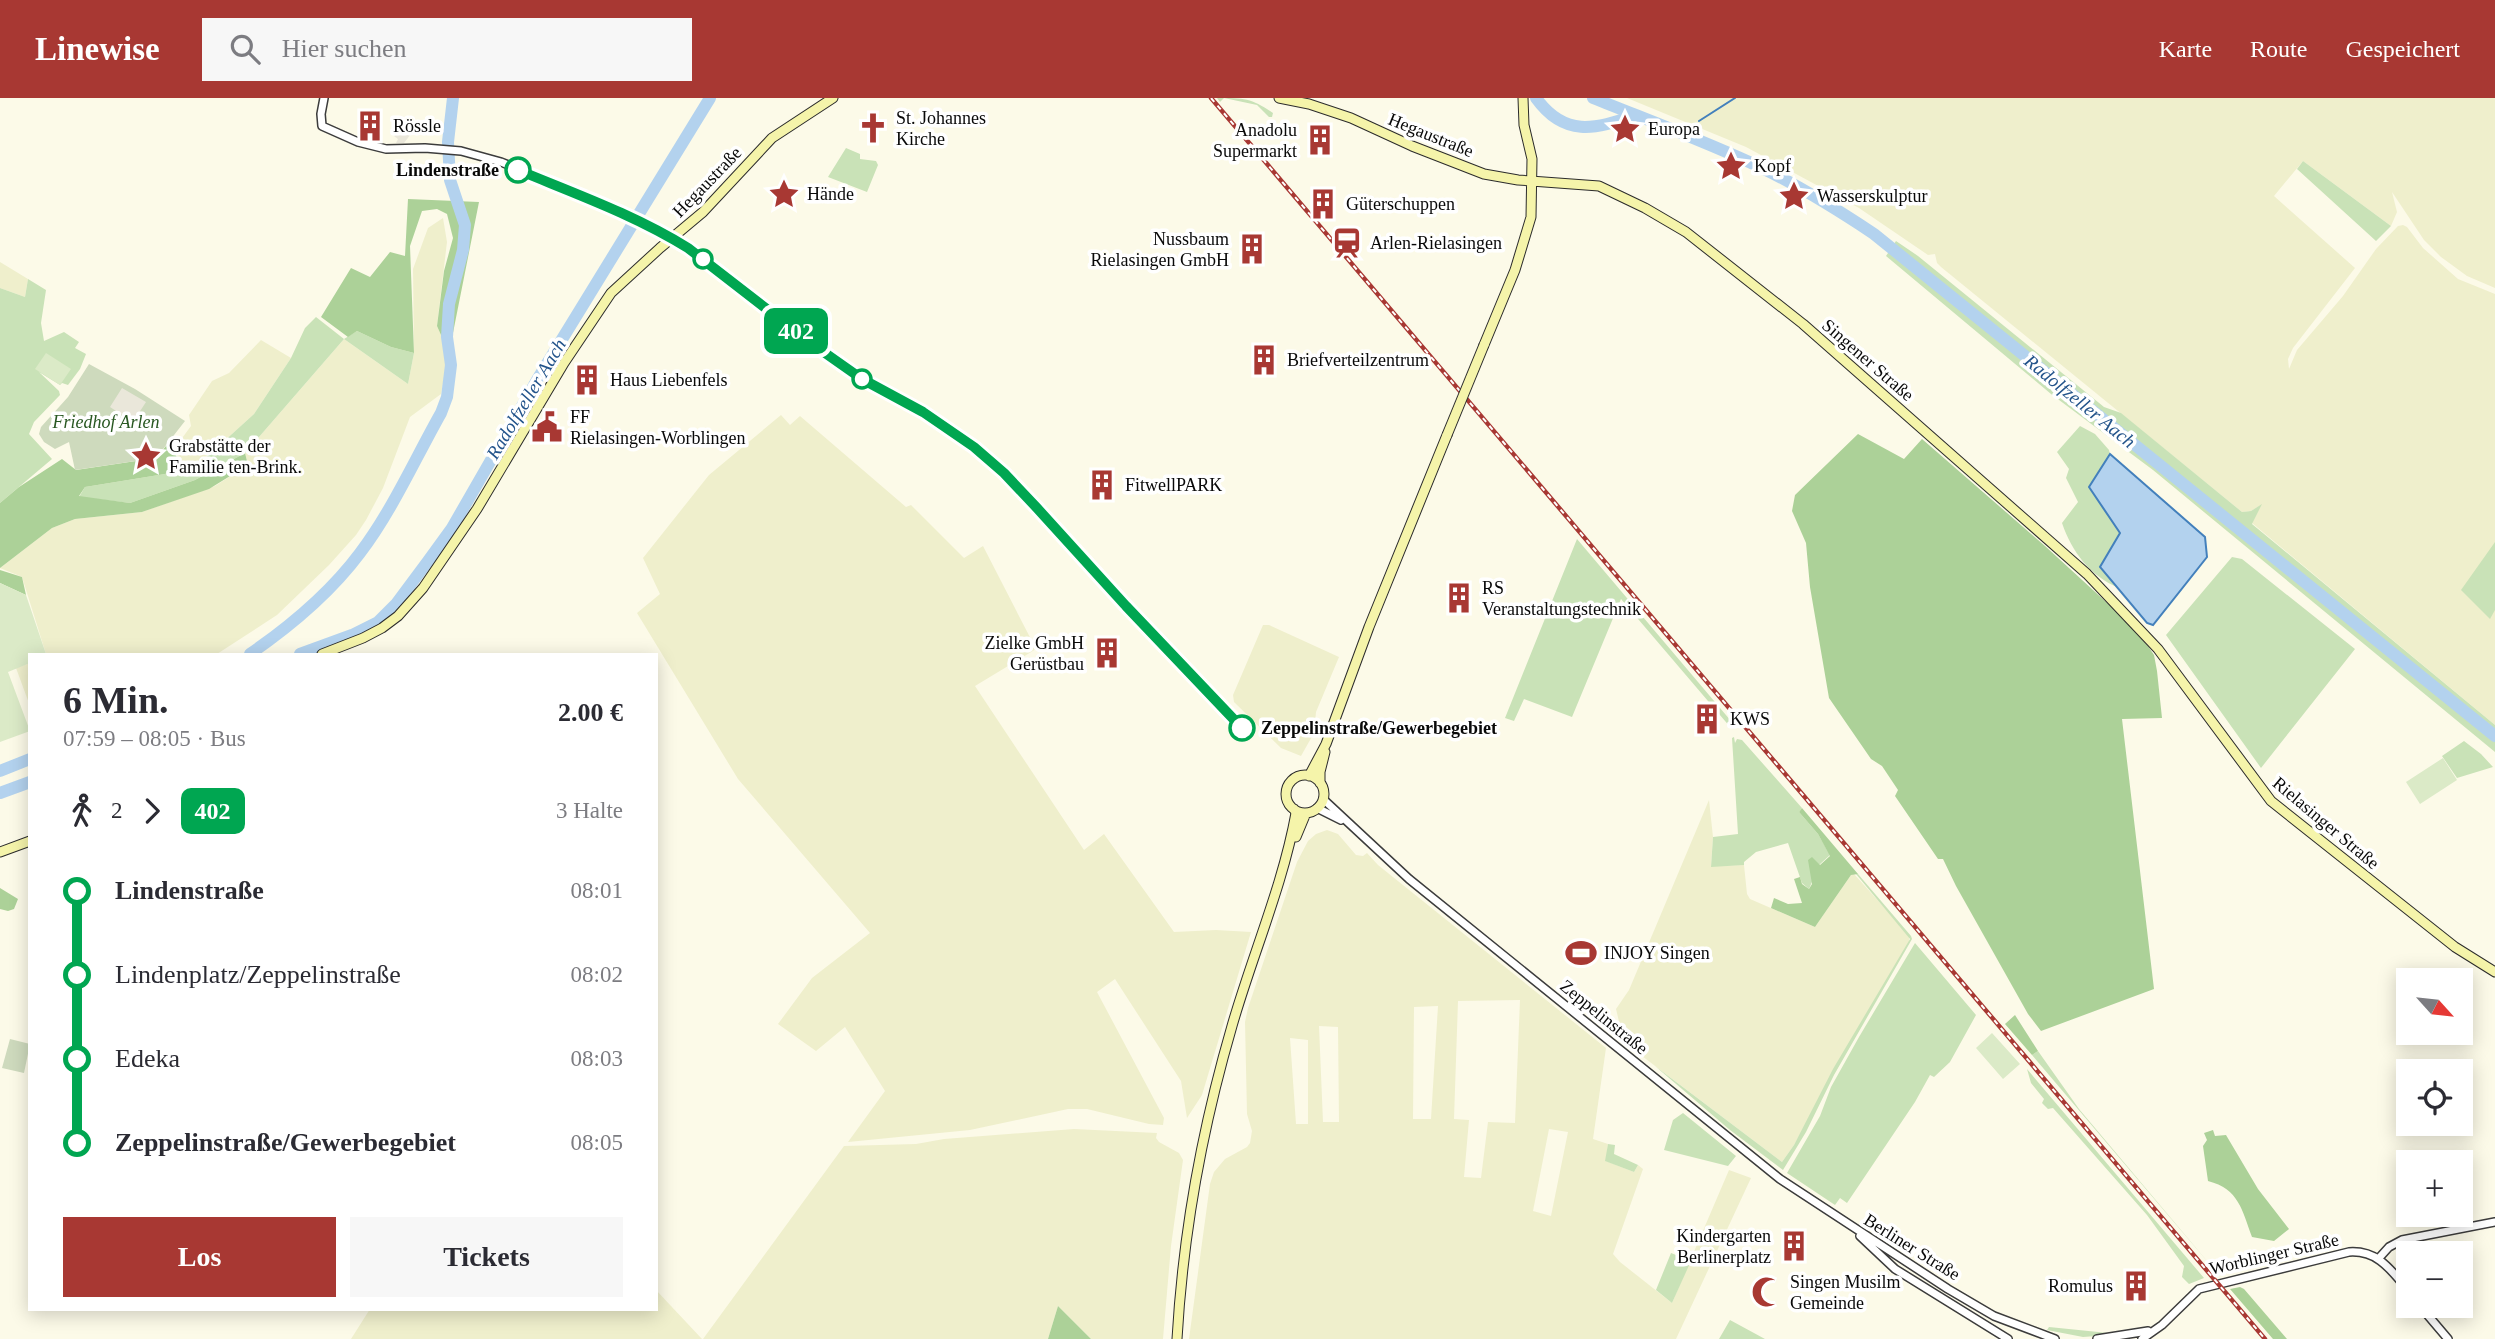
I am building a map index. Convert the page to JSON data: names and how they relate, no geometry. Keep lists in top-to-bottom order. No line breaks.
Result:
{"streets":{"main road":["Hegaustraße","Singener Straße","Rielasinger Straße"],"street":["Zeppelinstraße","Berliner Straße","Worblinger Straße"]},"crossings":[["Hegaustraße","Singener Straße"],["Singener Straße","Rielasinger Straße"],["Zeppelinstraße","Berliner Straße"]],"water":["Radolfzeller Aach"],"parks":["Friedhof Arlen"],"places":{"building":["Rössle","Anadolu Supermarkt","Güterschuppen","Nussbaum Rielasingen GmbH","Briefverteilzentrum","Haus Liebenfels","FitwellPARK","RS Veranstaltungstechnik","Zielke GmbH Gerüstbau","KWS","Kindergarten Berlinerplatz","Romulus"],"church":["St. Johannes Kirche"],"place":["Europa","Kopf","Hände","Wasserskulptur","Grabstätte der Familie ten-Brink."],"other":["Lindenstraße","Zeppelinstraße/Gewerbegebiet"],"station":["Arlen-Rielasingen"],"public building":["FF Rielasingen-Worblingen"],"sports":["INJOY Singen"],"mosque":["Singen Musilm Gemeinde"]},"lines":["bus line 402"],"north":"bottom right","page":{"header":"Linewise","search":"Hier suchen","nav":["Karte","Route","Gespeichert"],"on_map":"402","heading":["6 Min.","07:59 – 08:05 · Bus","2.00 €"],"legs":["2","402","3 Halte"],"list":[{"name":"Lindenstraße","value":"08:01"},{"name":"Lindenplatz/Zeppelinstraße","value":"08:02"},{"name":"Edeka","value":"08:03"},{"name":"Zeppelinstraße/Gewerbegebiet","value":"08:05"}],"map_buttons":["+","−"],"buttons":["Los","Tickets"]}}
